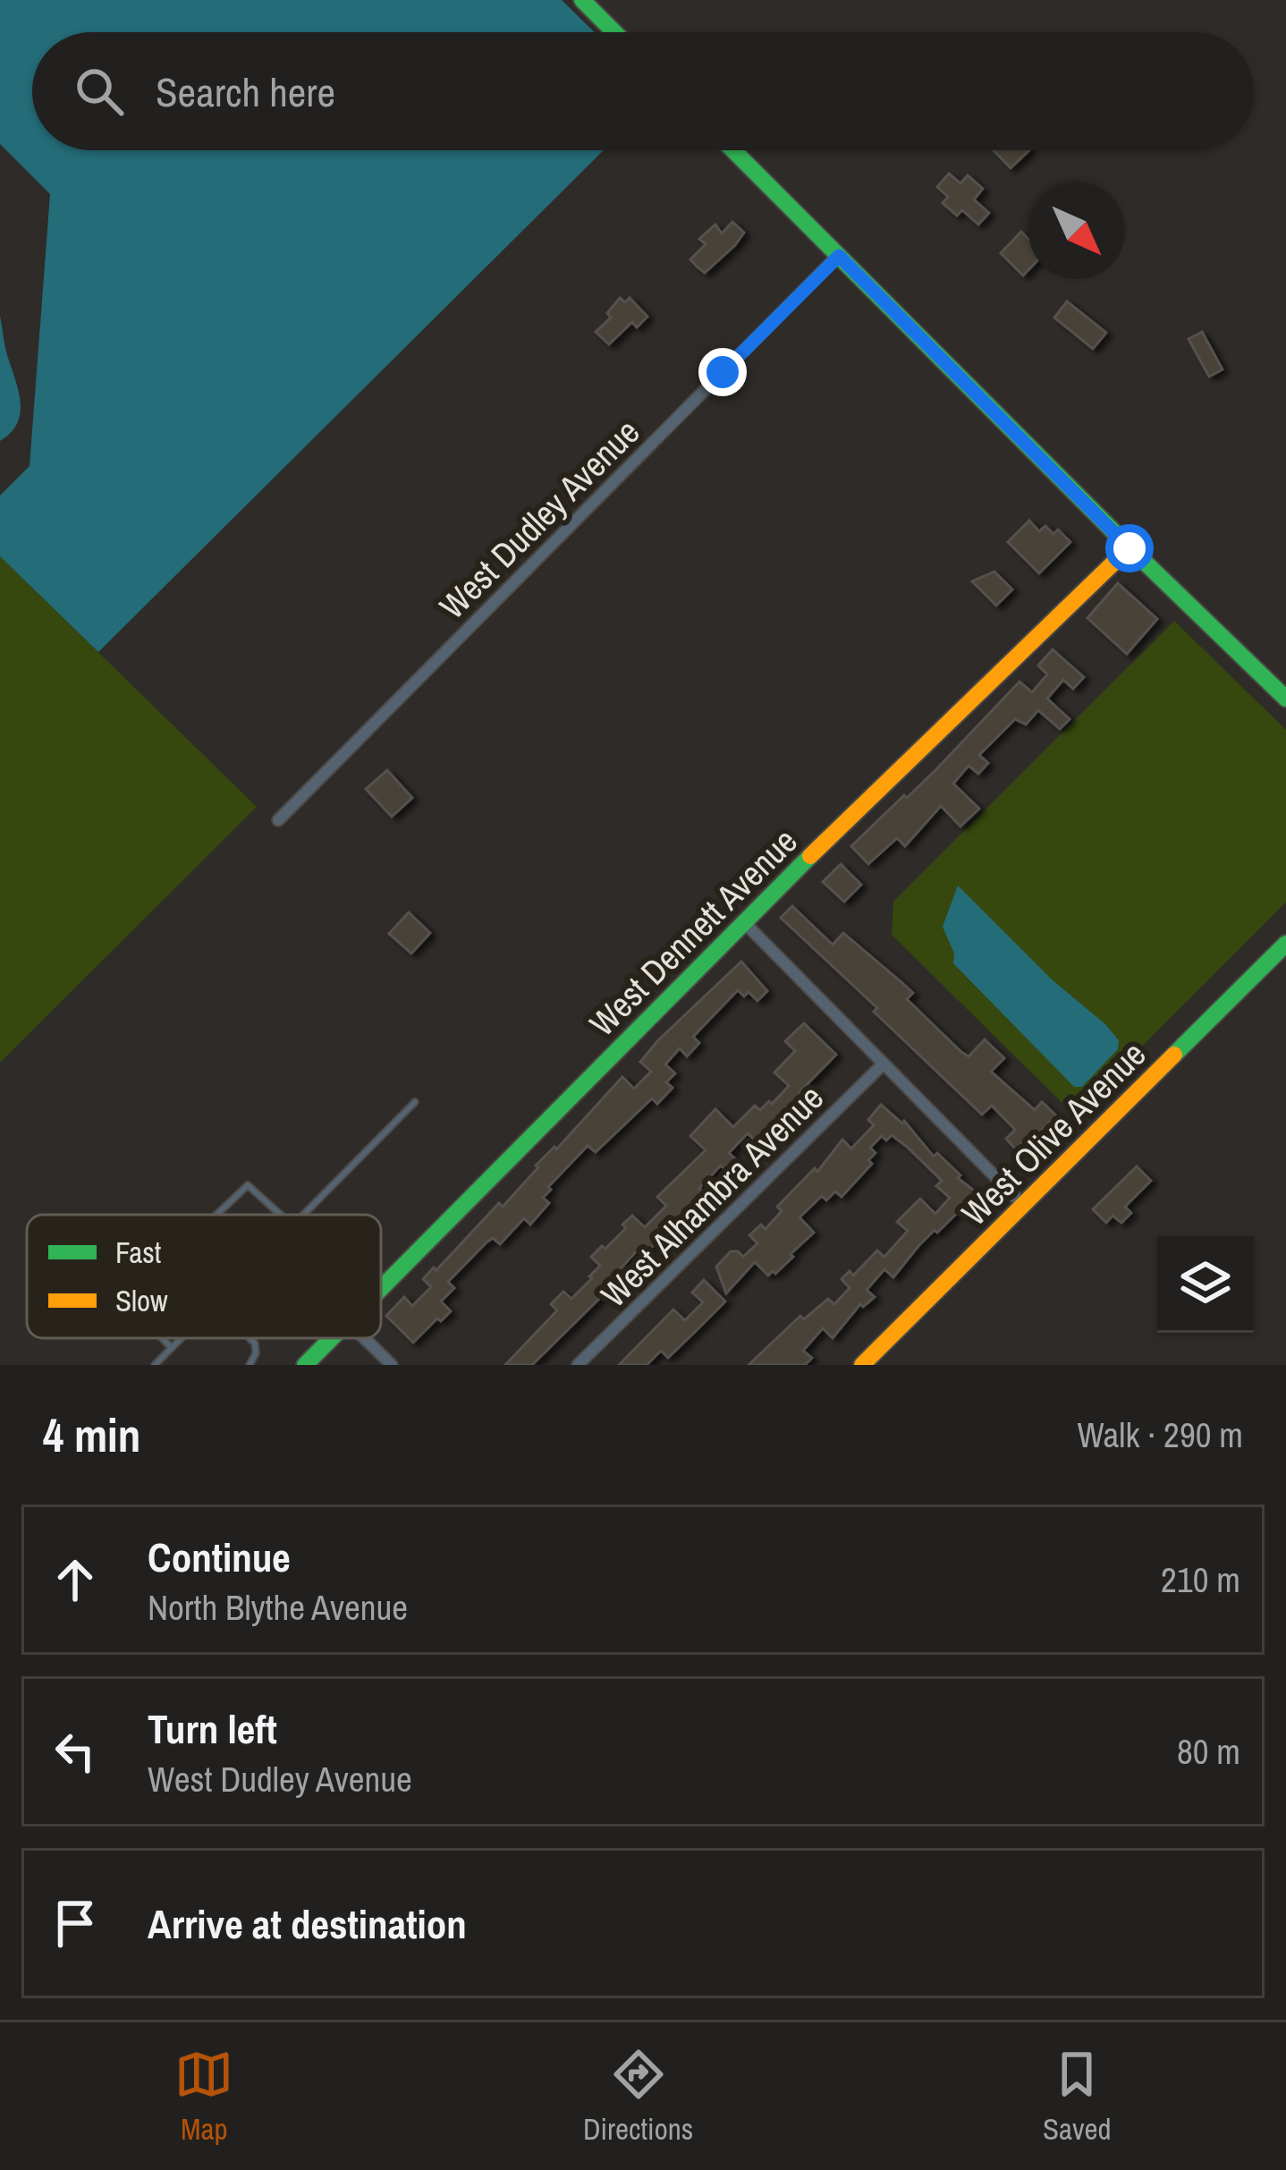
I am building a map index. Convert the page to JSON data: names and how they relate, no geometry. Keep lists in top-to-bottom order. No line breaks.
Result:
{"streets":{"street":["West Dudley Avenue","West Dennett Avenue","West Olive Avenue","West Alhambra Avenue"]},"legend":["Fast","Slow"],"north":"bottom right","page":{"search":"Search here","heading":["4 min","Walk · 290 m"],"list":[["Continue","North Blythe Avenue","210 m"],["Turn left","West Dudley Avenue","80 m"],"Arrive at destination"],"nav":["Map","Directions","Saved"]}}
